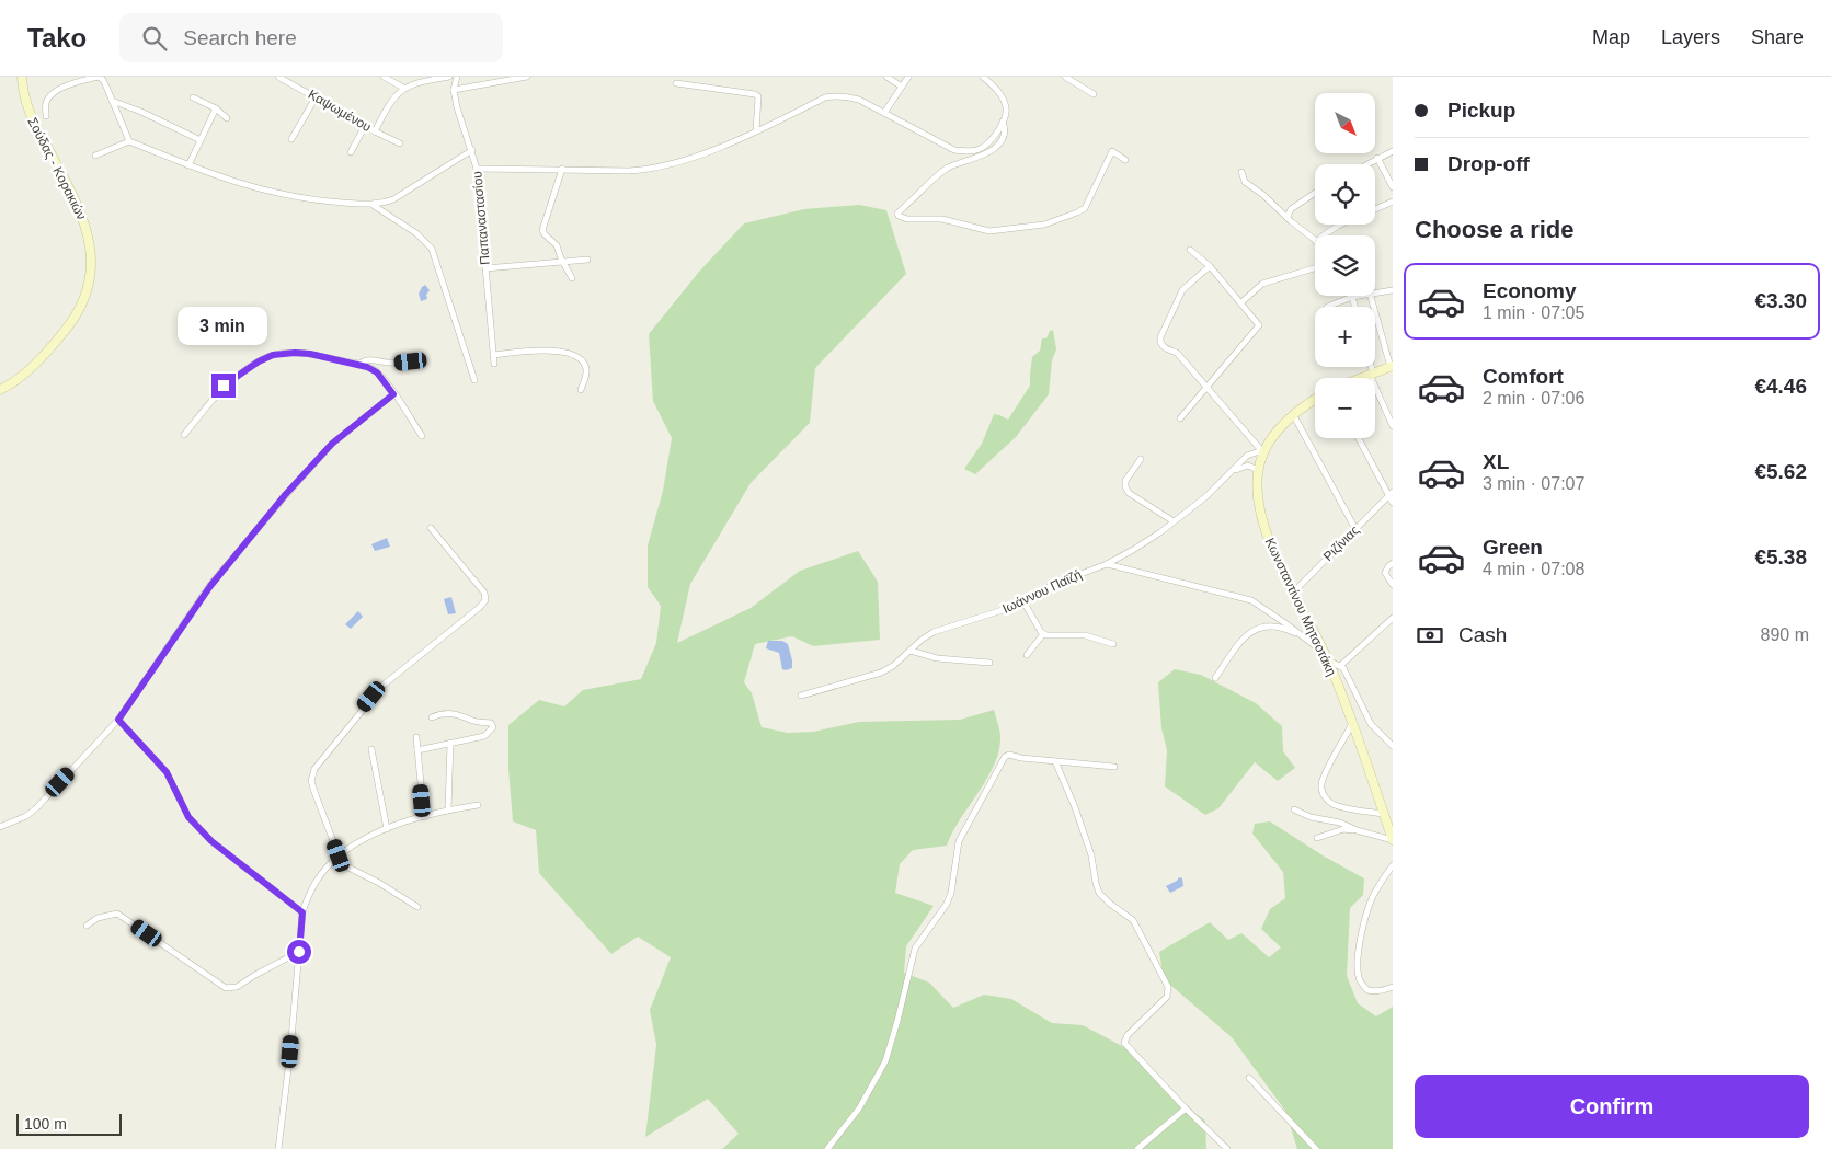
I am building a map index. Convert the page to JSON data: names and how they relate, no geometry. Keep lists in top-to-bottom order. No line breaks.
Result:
{"streets":{"main road":["Σούδας - Κορακιών","Κωνσταντίνου Μητσοτάκη"],"street":["Καψωμένου","Παπαναστασίου","Ριζίνιας","Ιωάννου Παϊζή"]},"crossings":[["Ριζίνιας","Κωνσταντίνου Μητσοτάκη"],["Ιωάννου Παϊζή","Κωνσταντίνου Μητσοτάκη"]],"scale_bar":"100 m","north":"bottom right","page":{"header":"Tako","search":"Search here","nav":["Map","Layers","Share"],"banner":["Pickup","Drop-off"],"map_buttons":["+","−"],"heading":"Choose a ride","list":[{"name":"Economy","note":"1 min · 07:05","value":"€3.30"},{"name":"Comfort","note":"2 min · 07:06","value":"€4.46"},{"name":"XL","note":"3 min · 07:07","value":"€5.62"},{"name":"Green","note":"4 min · 07:08","value":"€5.38"}],"bubble":"3 min","pay":["Cash","890 m"],"buttons":"Confirm","scale":"100 m"}}
